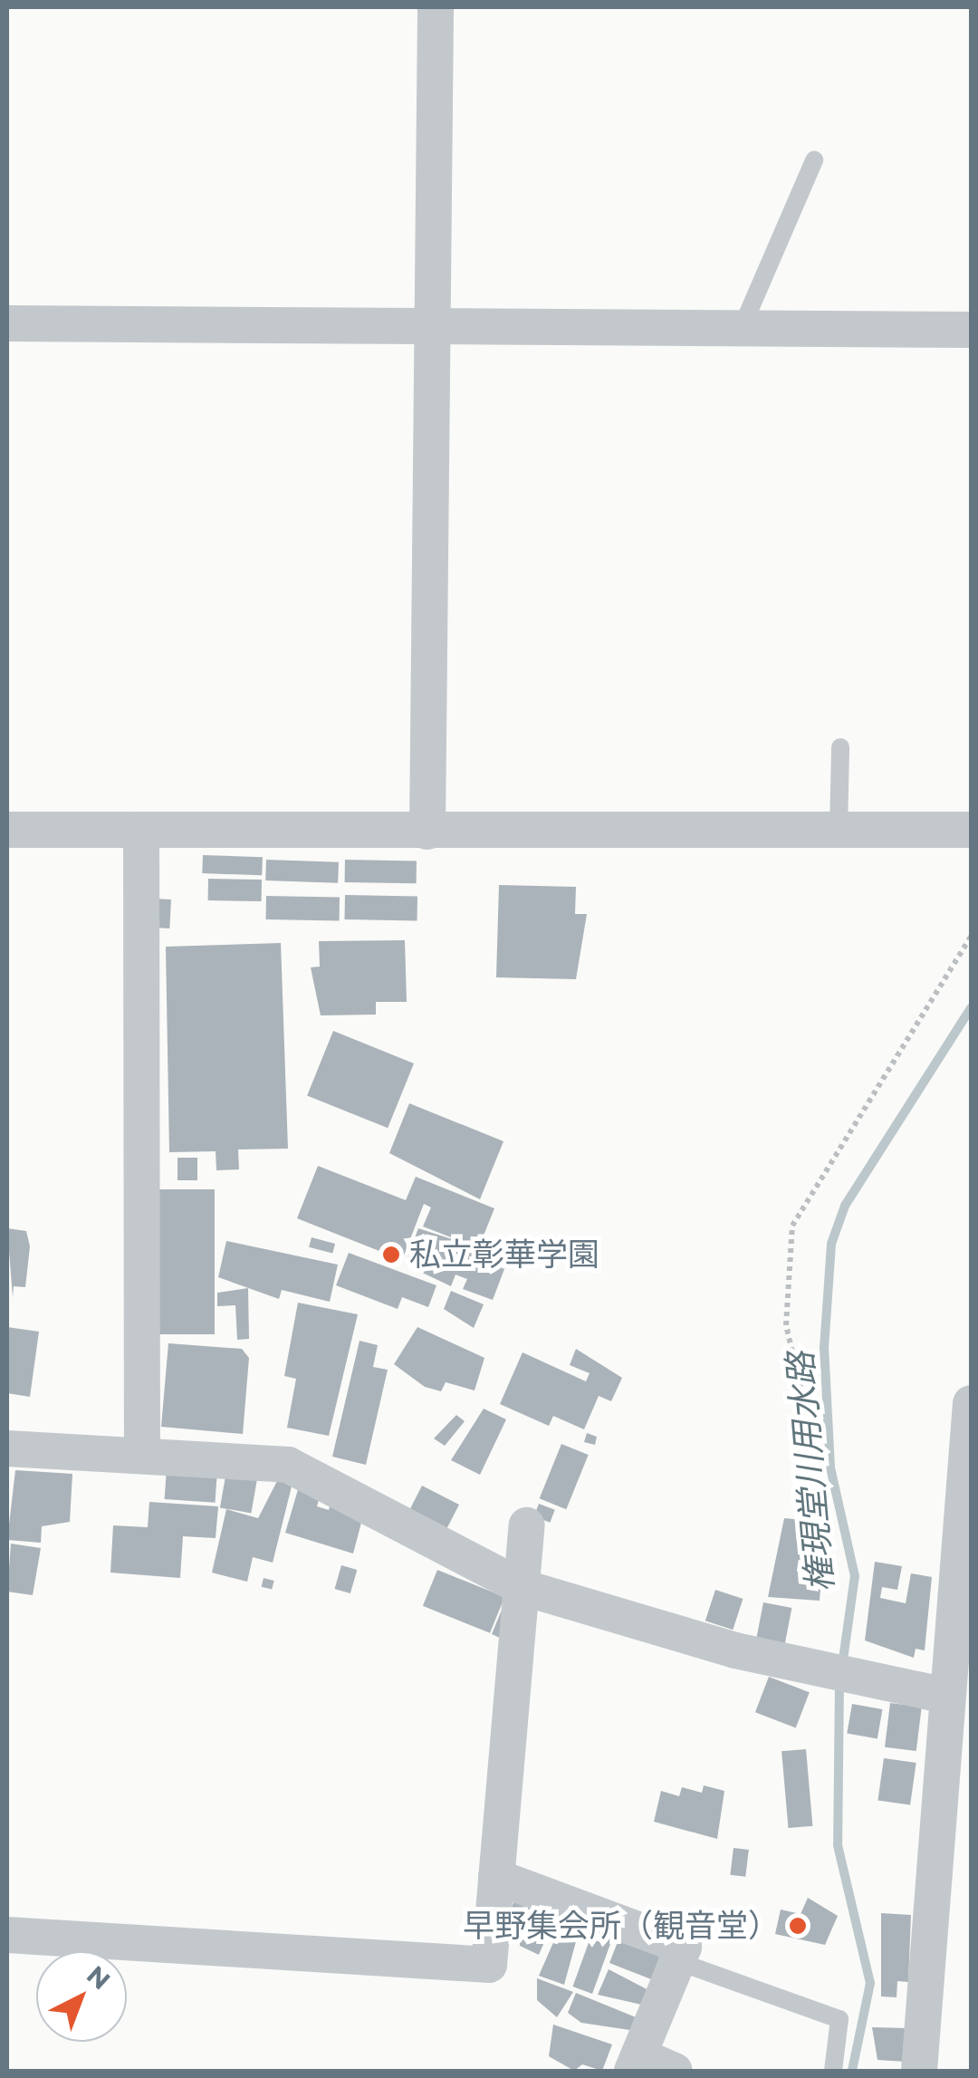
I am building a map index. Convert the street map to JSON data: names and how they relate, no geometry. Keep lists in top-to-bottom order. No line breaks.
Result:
{"water":["権現堂川用水路"],"places":["私立彰華学園","早野集会所（観音堂）"],"north":"top right"}
